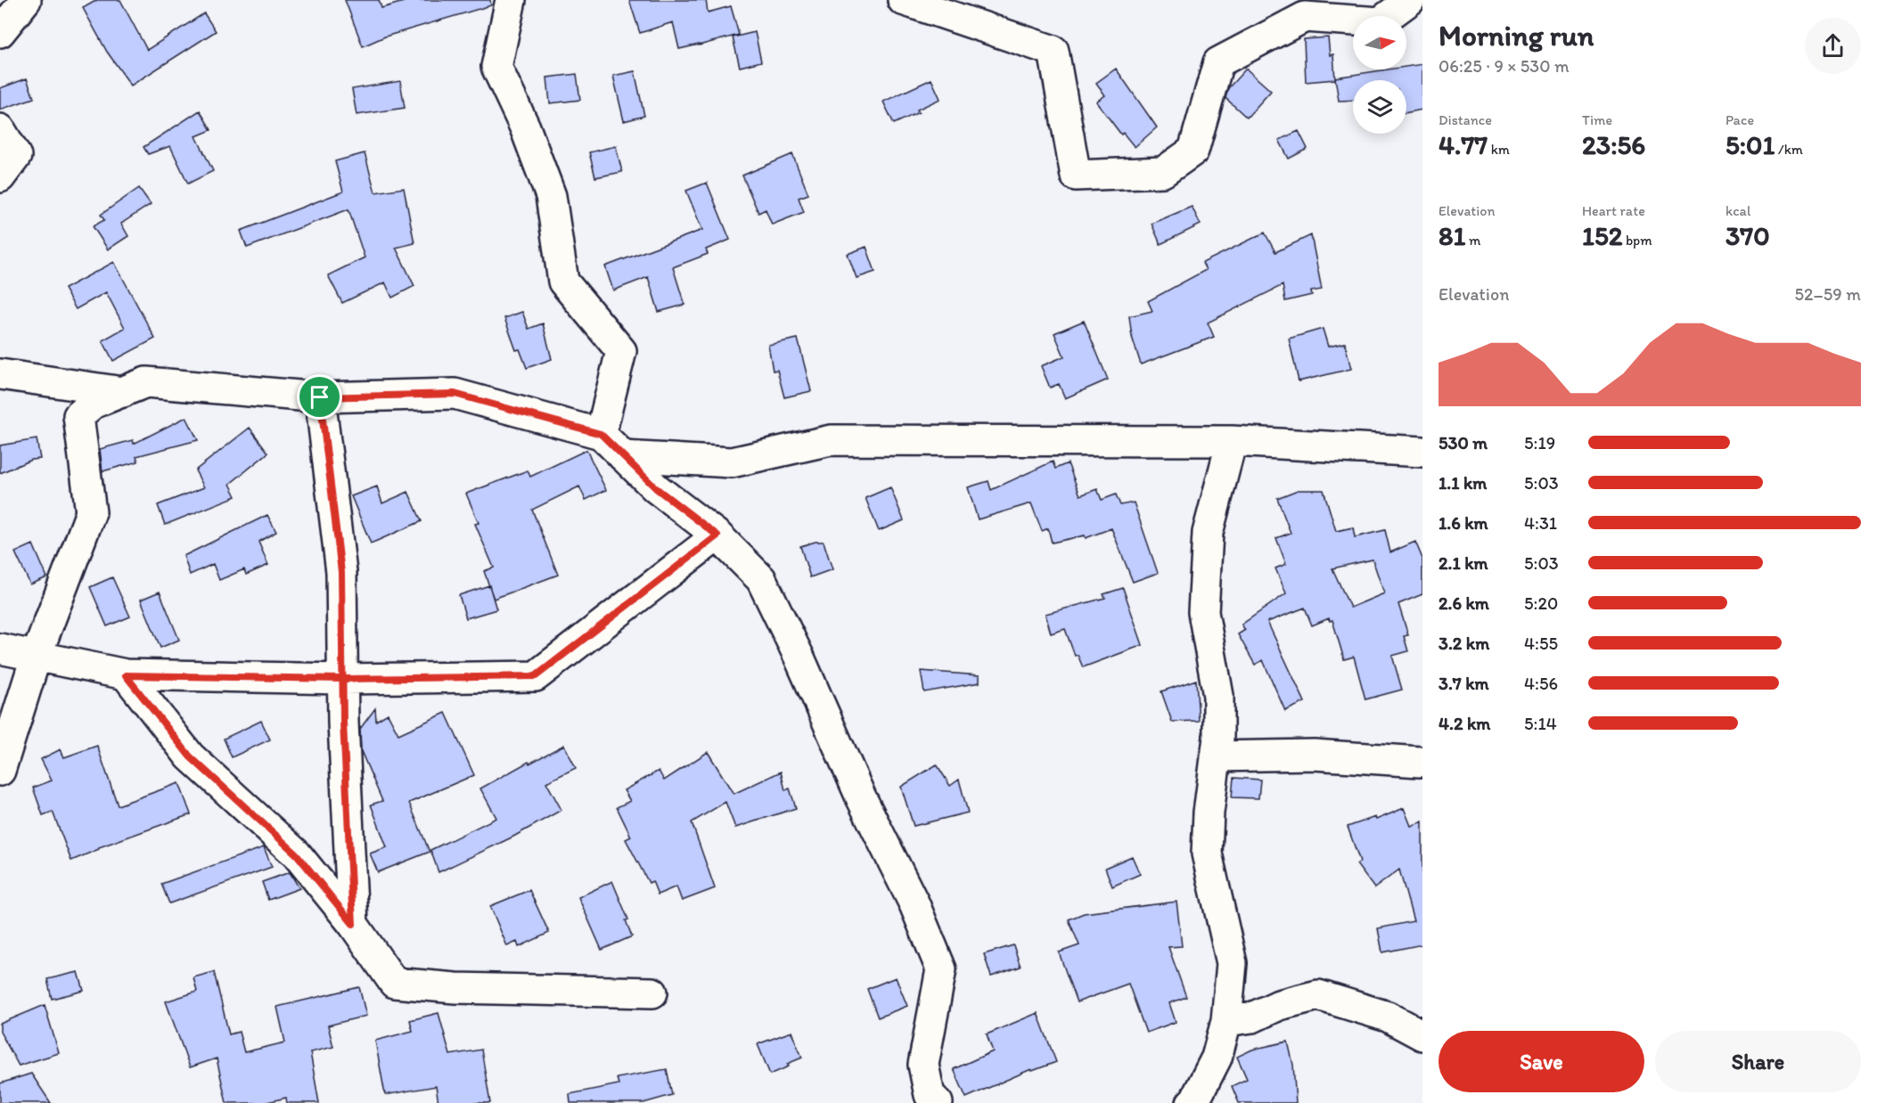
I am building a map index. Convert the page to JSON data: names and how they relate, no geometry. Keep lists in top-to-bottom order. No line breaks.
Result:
{"north":"right","page":{"heading":["Morning run","06:25 · 9 × 530 m"],"stats":[["Distance","4.77 km"],["Time","23:56"],["Pace","5:01 /km"],["Elevation","81 m"],["Heart rate","152 bpm"],["kcal","370"]],"chart":["Elevation","52–59 m"],"list":[{"name":"530 m","note":"5:19"},{"name":"1.1 km","note":"5:03"},{"name":"1.6 km","note":"4:31"},{"name":"2.1 km","note":"5:03"},{"name":"2.6 km","note":"5:20"},{"name":"3.2 km","note":"4:55"},{"name":"3.7 km","note":"4:56"},{"name":"4.2 km","note":"5:14"}],"buttons":["Save","Share"]}}
